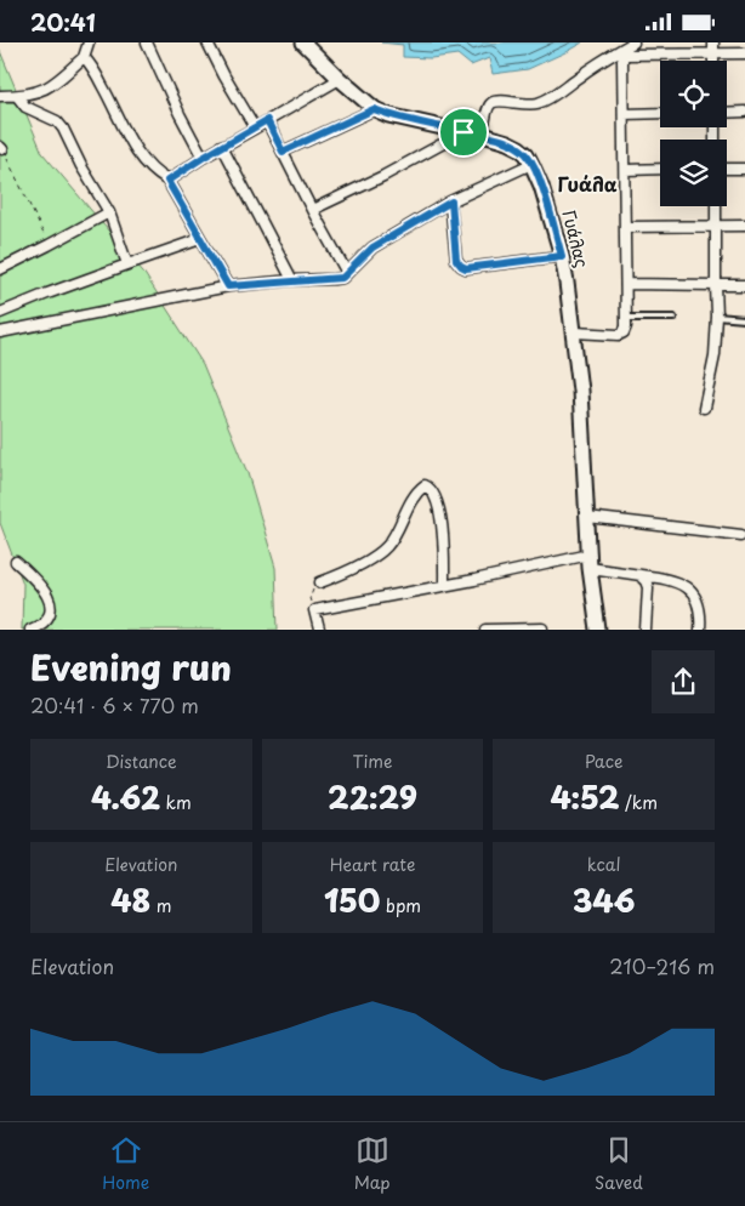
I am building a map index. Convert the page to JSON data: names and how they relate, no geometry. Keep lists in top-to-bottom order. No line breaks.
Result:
{"streets":{"street":["Γυάλας"]},"districts":["Γυάλα"],"page":{"status":"20:41","heading":["Evening run","20:41 · 6 × 770 m"],"stats":[["Distance","4.62 km"],["Time","22:29"],["Pace","4:52 /km"],["Elevation","48 m"],["Heart rate","150 bpm"],["kcal","346"]],"chart":["Elevation","210–216 m"],"tabs":["Home","Map","Saved"]}}
